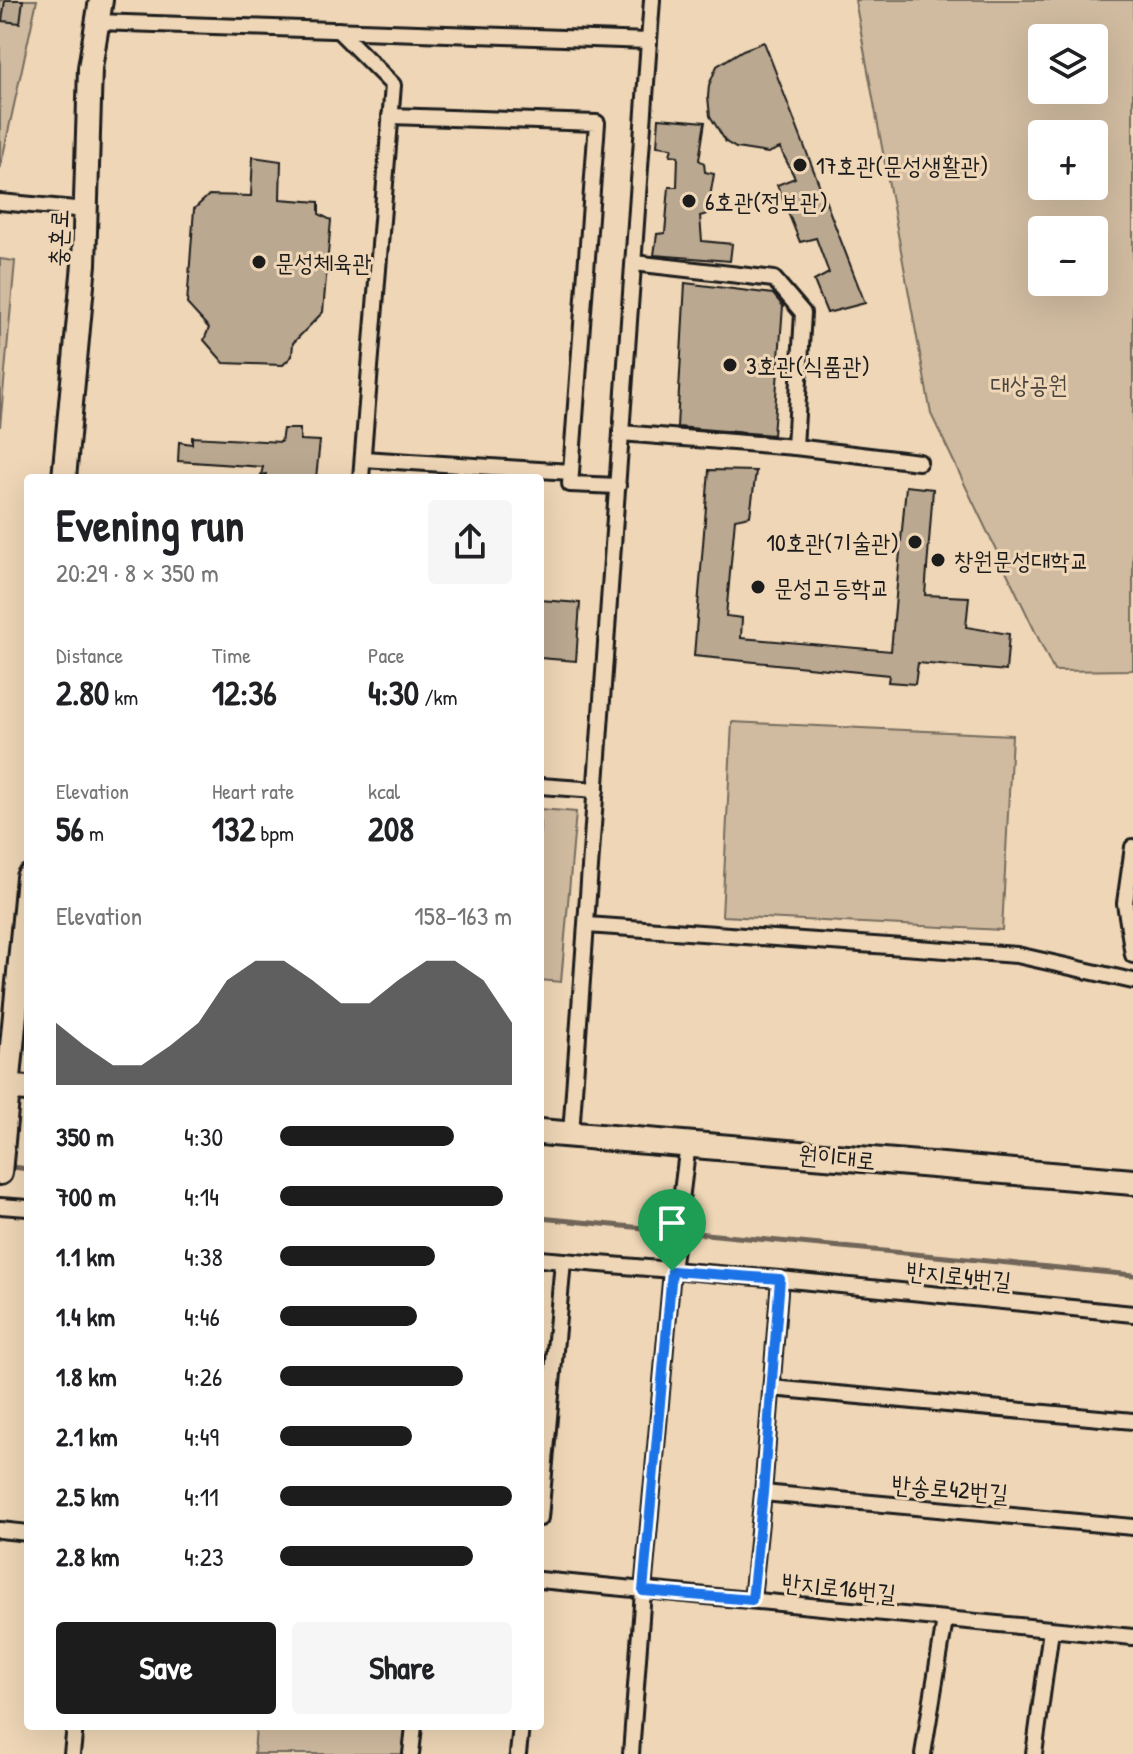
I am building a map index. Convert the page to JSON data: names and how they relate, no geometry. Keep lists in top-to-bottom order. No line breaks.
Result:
{"streets":{"main road":["충혼로","원이대로"],"street":["반지로4번길","반송로42번길","반지로16번길"]},"parks":["대상공원"],"places":["17호관(문성생활관)","6호관(정보관)","문성체육관","3호관(식품관)","10호관(기술관)","창원문성대학교","문성고등학교"],"page":{"map_buttons":["+","−"],"heading":["Evening run","20:29 · 8 × 350 m"],"stats":[["Distance","2.80 km"],["Time","12:36"],["Pace","4:30 /km"],["Elevation","56 m"],["Heart rate","132 bpm"],["kcal","208"]],"chart":["Elevation","158–163 m"],"list":[{"name":"350 m","note":"4:30"},{"name":"700 m","note":"4:14"},{"name":"1.1 km","note":"4:38"},{"name":"1.4 km","note":"4:46"},{"name":"1.8 km","note":"4:26"},{"name":"2.1 km","note":"4:49"},{"name":"2.5 km","note":"4:11"},{"name":"2.8 km","note":"4:23"}],"buttons":["Save","Share"]}}
